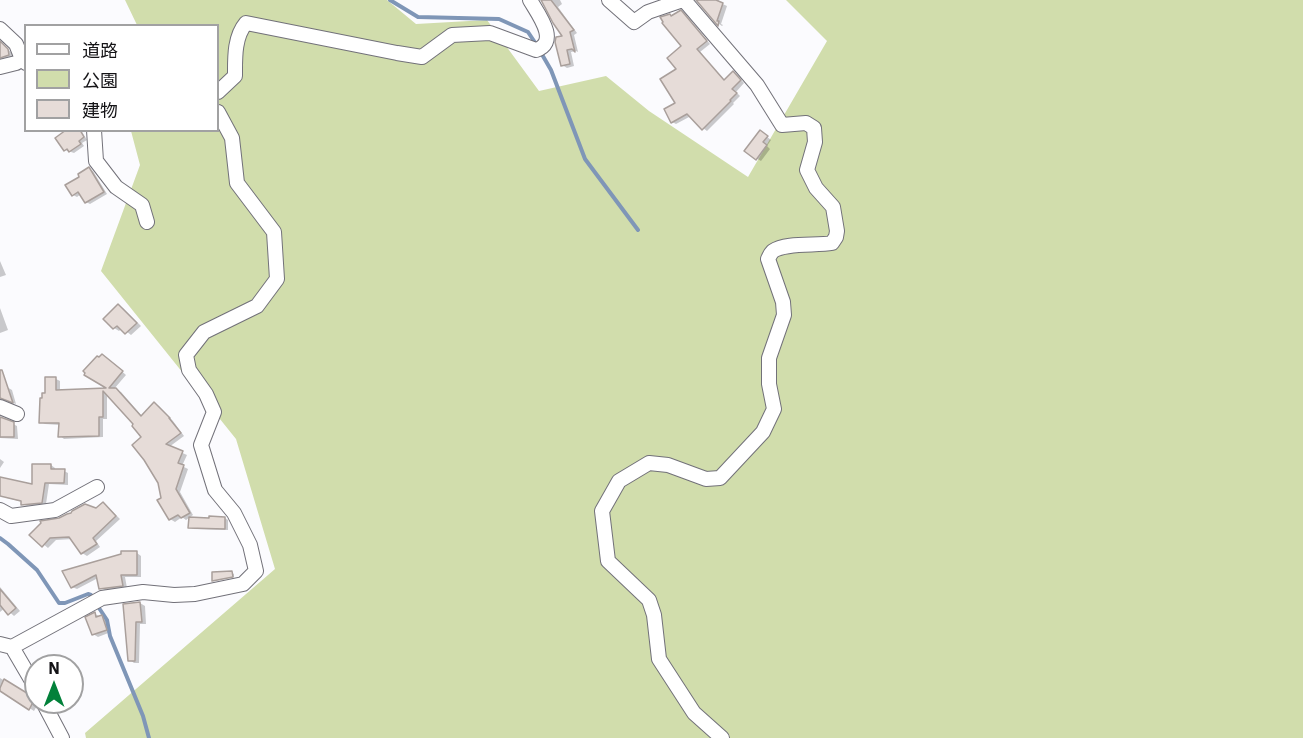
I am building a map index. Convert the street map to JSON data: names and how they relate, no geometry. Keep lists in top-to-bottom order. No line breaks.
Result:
{"legend":["道路","公園","建物"],"north":"top"}
